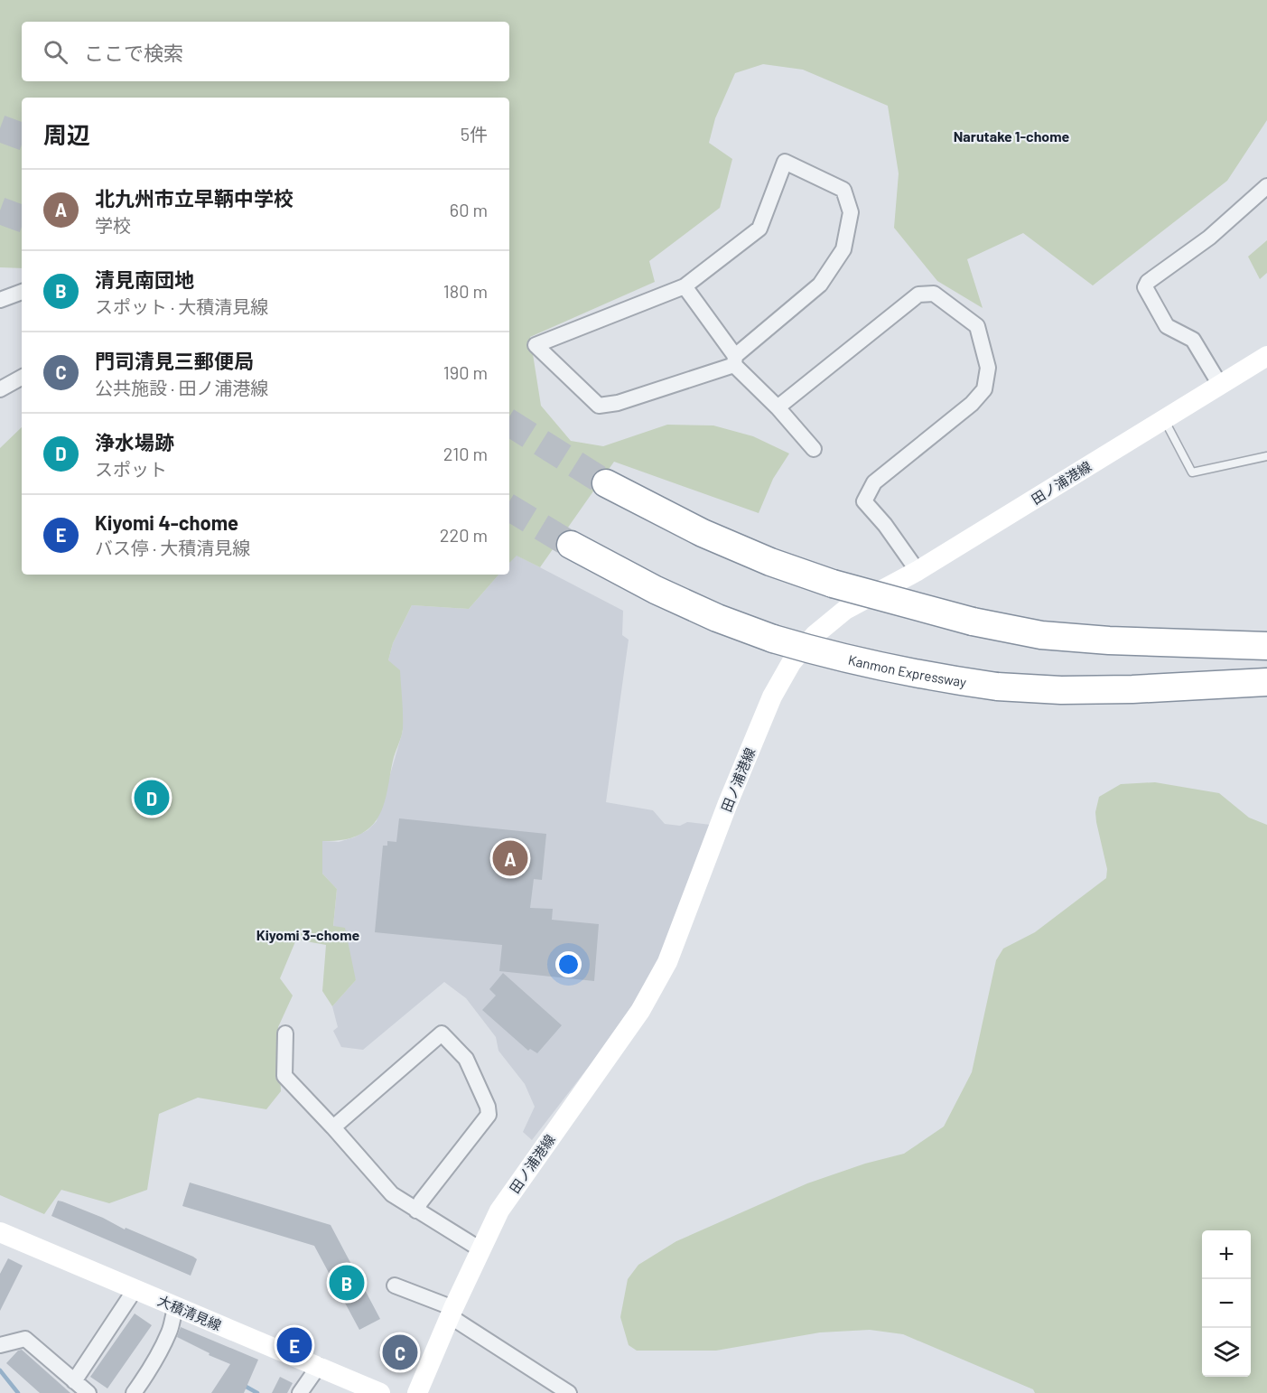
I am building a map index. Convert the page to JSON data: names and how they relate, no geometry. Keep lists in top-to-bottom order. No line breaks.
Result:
{"streets":{"highway":["Kanmon Expressway"],"main road":["田ノ浦港線","大積清見線"]},"districts":["Narutake 1-chome","Kiyomi 3-chome"],"page":{"search":"ここで検索","heading":["周辺","5件"],"list":[{"mark":"A","name":"北九州市立早鞆中学校","note":"学校","value":"60 m"},{"mark":"B","name":"清見南団地","note":"スポット · 大積清見線","value":"180 m"},{"mark":"C","name":"門司清見三郵便局","note":"公共施設 · 田ノ浦港線","value":"190 m"},{"mark":"D","name":"浄水場跡","note":"スポット","value":"210 m"},{"mark":"E","name":"Kiyomi 4-chome","note":"バス停 · 大積清見線","value":"220 m"}],"pins":["D","A","B","E","C"],"map_buttons":["+","−"]}}
